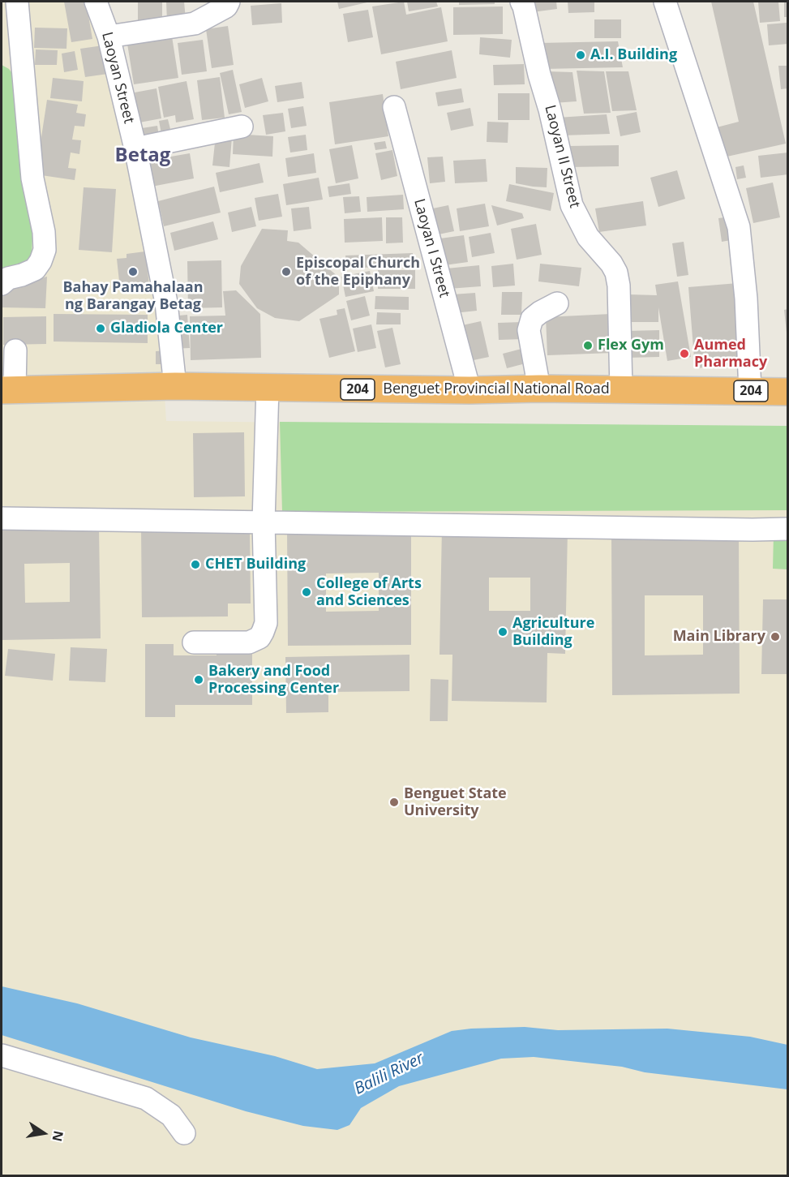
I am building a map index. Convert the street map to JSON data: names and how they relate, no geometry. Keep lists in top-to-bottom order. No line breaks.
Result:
{"streets":{"highway":["204","Benguet Provincial National Road"],"street":["Laoyan Street","Laoyan II Street","Laoyan I Street"]},"crossings":[["Laoyan Street","Benguet Provincial National Road"],["Laoyan II Street","Benguet Provincial National Road"],["Laoyan I Street","Benguet Provincial National Road"]],"districts":["Betag"],"water":["Balili River"],"places":["A.I. Building","Bahay Pamahalaan ng Barangay Betag","Episcopal Church of the Epiphany","Gladiola Center","Flex Gym","Aumed Pharmacy","CHET Building","College of Arts and Sciences","Agriculture Building","Main Library","Bakery and Food Processing Center","Benguet State University"],"north":"right"}
